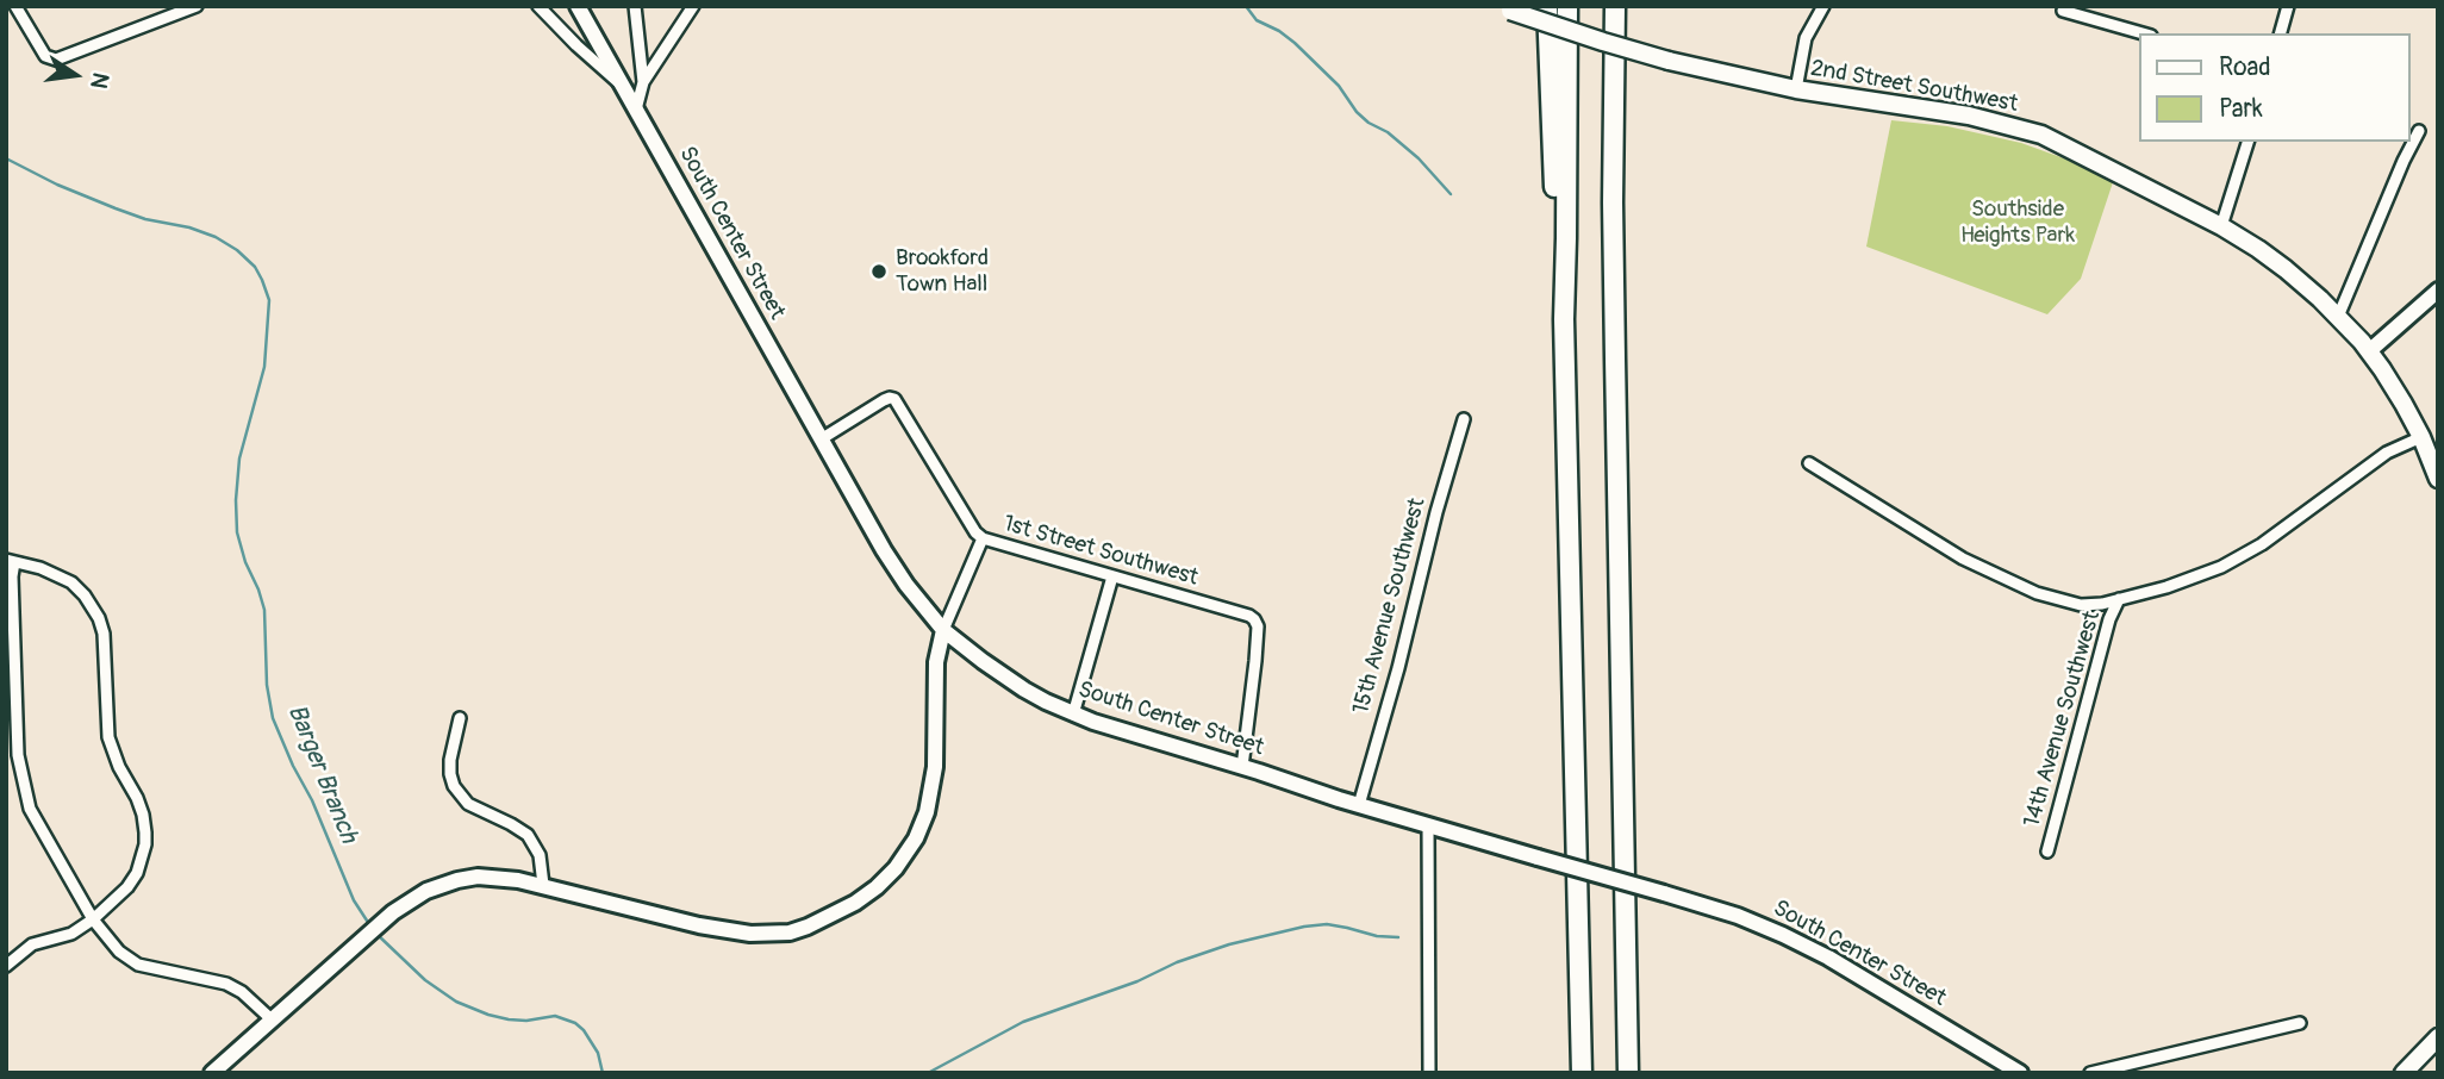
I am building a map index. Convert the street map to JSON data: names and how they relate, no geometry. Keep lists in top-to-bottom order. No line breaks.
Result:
{"streets":{"main road":["2nd Street Southwest"],"street":["South Center Street","1st Street Southwest","15th Avenue Southwest","14th Avenue Southwest"]},"crossings":[["South Center Street","1st Street Southwest"],["South Center Street","15th Avenue Southwest"]],"water":["Barger Branch"],"parks":["Southside Heights Park"],"places":["Brookford Town Hall"],"legend":["Road","Park"],"north":"right"}
